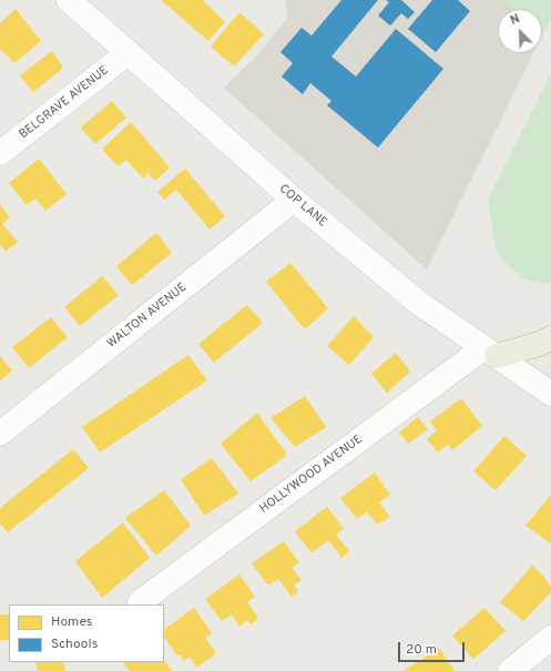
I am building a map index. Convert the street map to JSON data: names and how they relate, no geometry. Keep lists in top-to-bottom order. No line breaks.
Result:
{"streets":{"street":["BELGRAVE AVENUE","COP LANE","WALTON AVENUE","HOLLYWOOD AVENUE"]},"crossings":[["BELGRAVE AVENUE","COP LANE"],["COP LANE","WALTON AVENUE"],["COP LANE","HOLLYWOOD AVENUE"]],"legend":["Homes","Schools"],"scale_bar":"20 m","north":"top left"}
